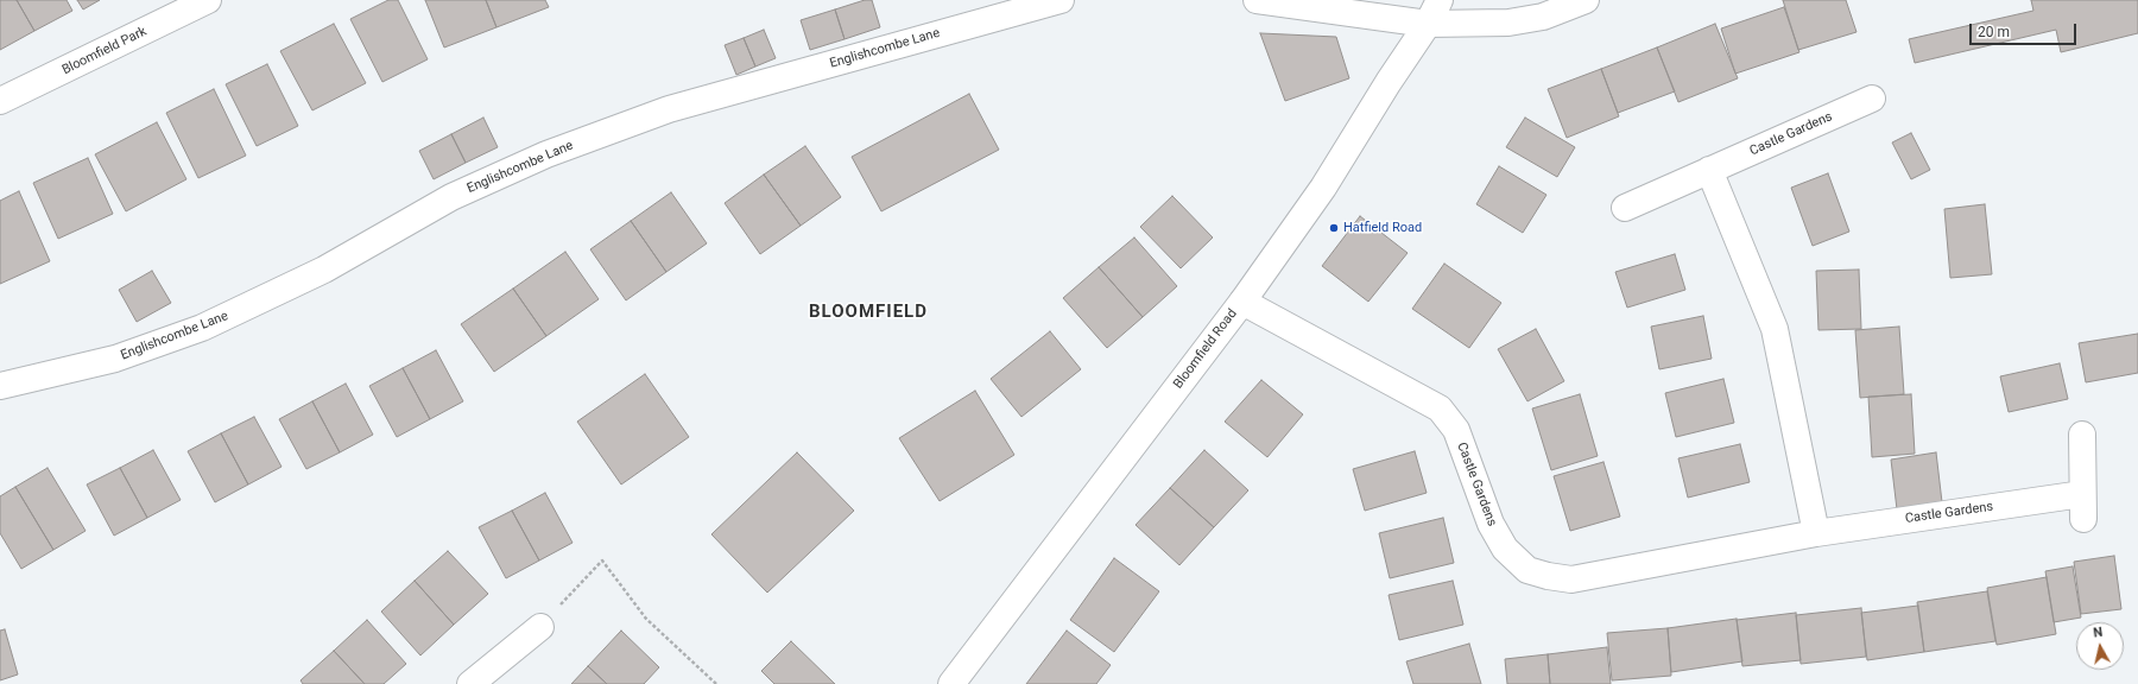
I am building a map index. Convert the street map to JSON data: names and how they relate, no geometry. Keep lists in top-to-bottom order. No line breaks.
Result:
{"streets":{"street":["Englishcombe Lane","Bloomfield Park","Castle Gardens","Bloomfield Road"]},"crossings":[["Castle Gardens","Bloomfield Road"]],"districts":["BLOOMFIELD"],"places":["Hatfield Road"],"scale_bar":"20 m","north":"top"}
